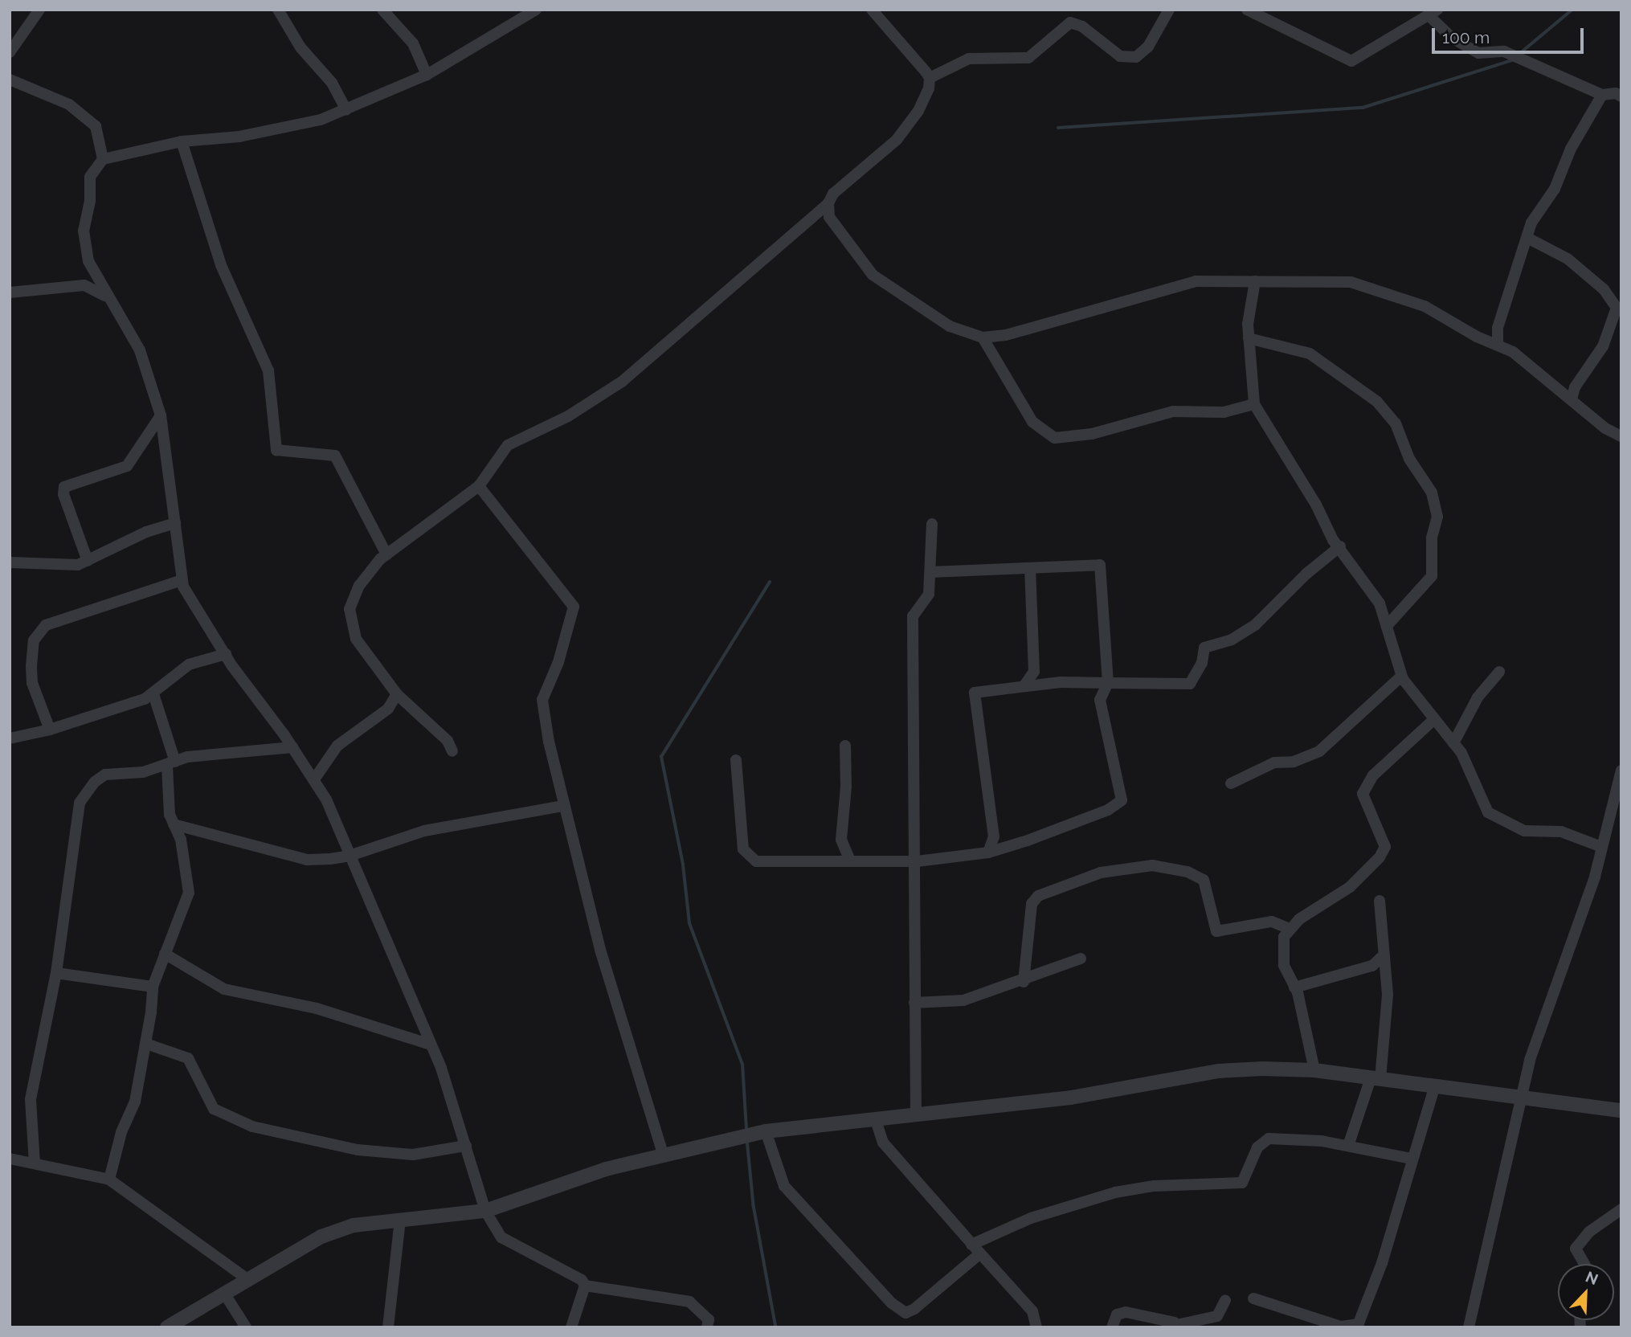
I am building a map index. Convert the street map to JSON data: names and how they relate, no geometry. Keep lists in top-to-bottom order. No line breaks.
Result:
{"scale_bar":"100 m","north":"top right"}
